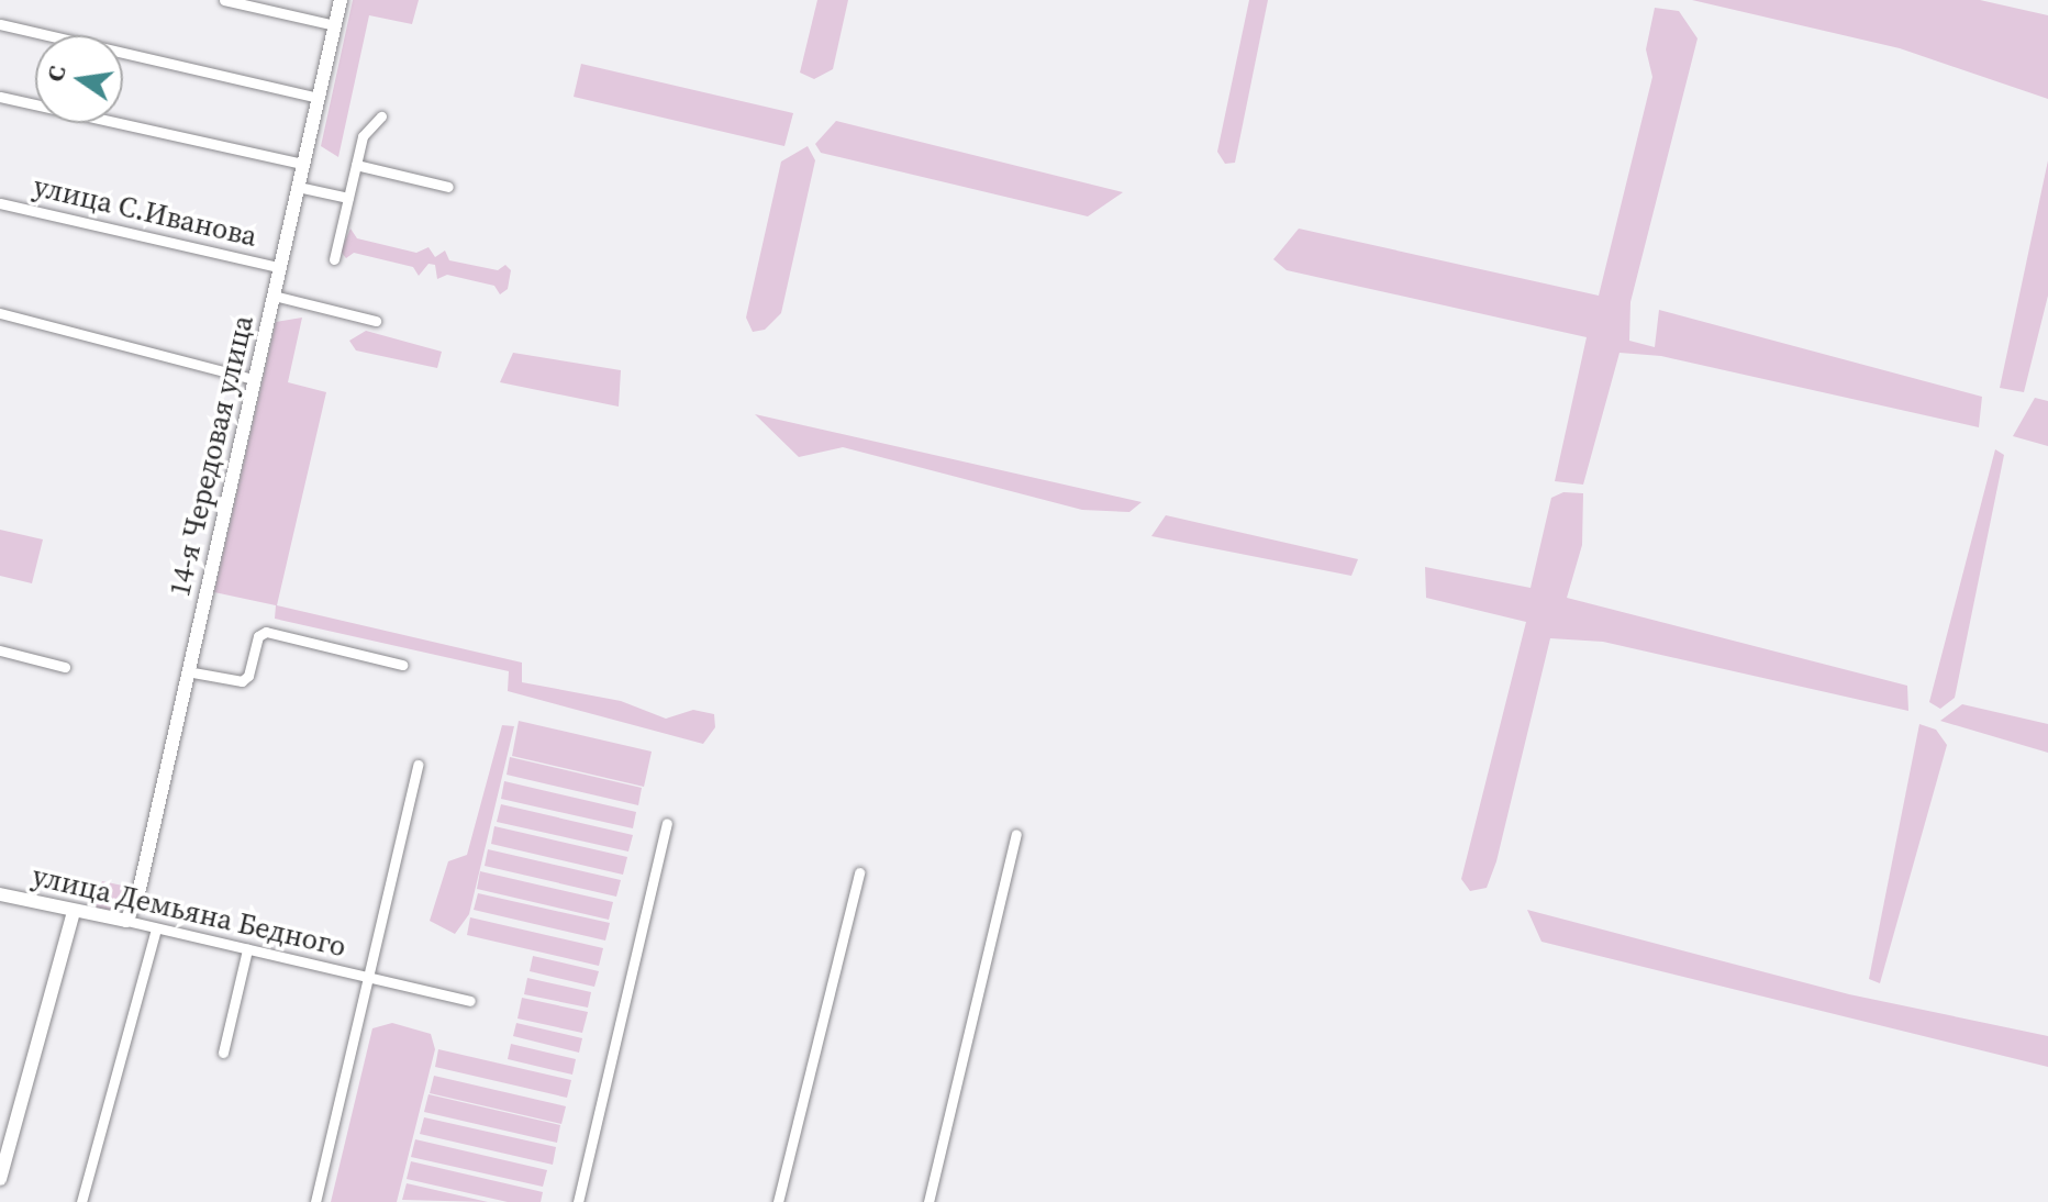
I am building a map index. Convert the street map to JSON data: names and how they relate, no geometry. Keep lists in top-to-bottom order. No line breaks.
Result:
{"streets":{"main road":["14-я Чередовая улица","улица Демьяна Бедного"],"street":["улица С.Иванова"]},"crossings":[["улица С.Иванова","14-я Чередовая улица"],["14-я Чередовая улица","улица Демьяна Бедного"]],"north":"left"}
